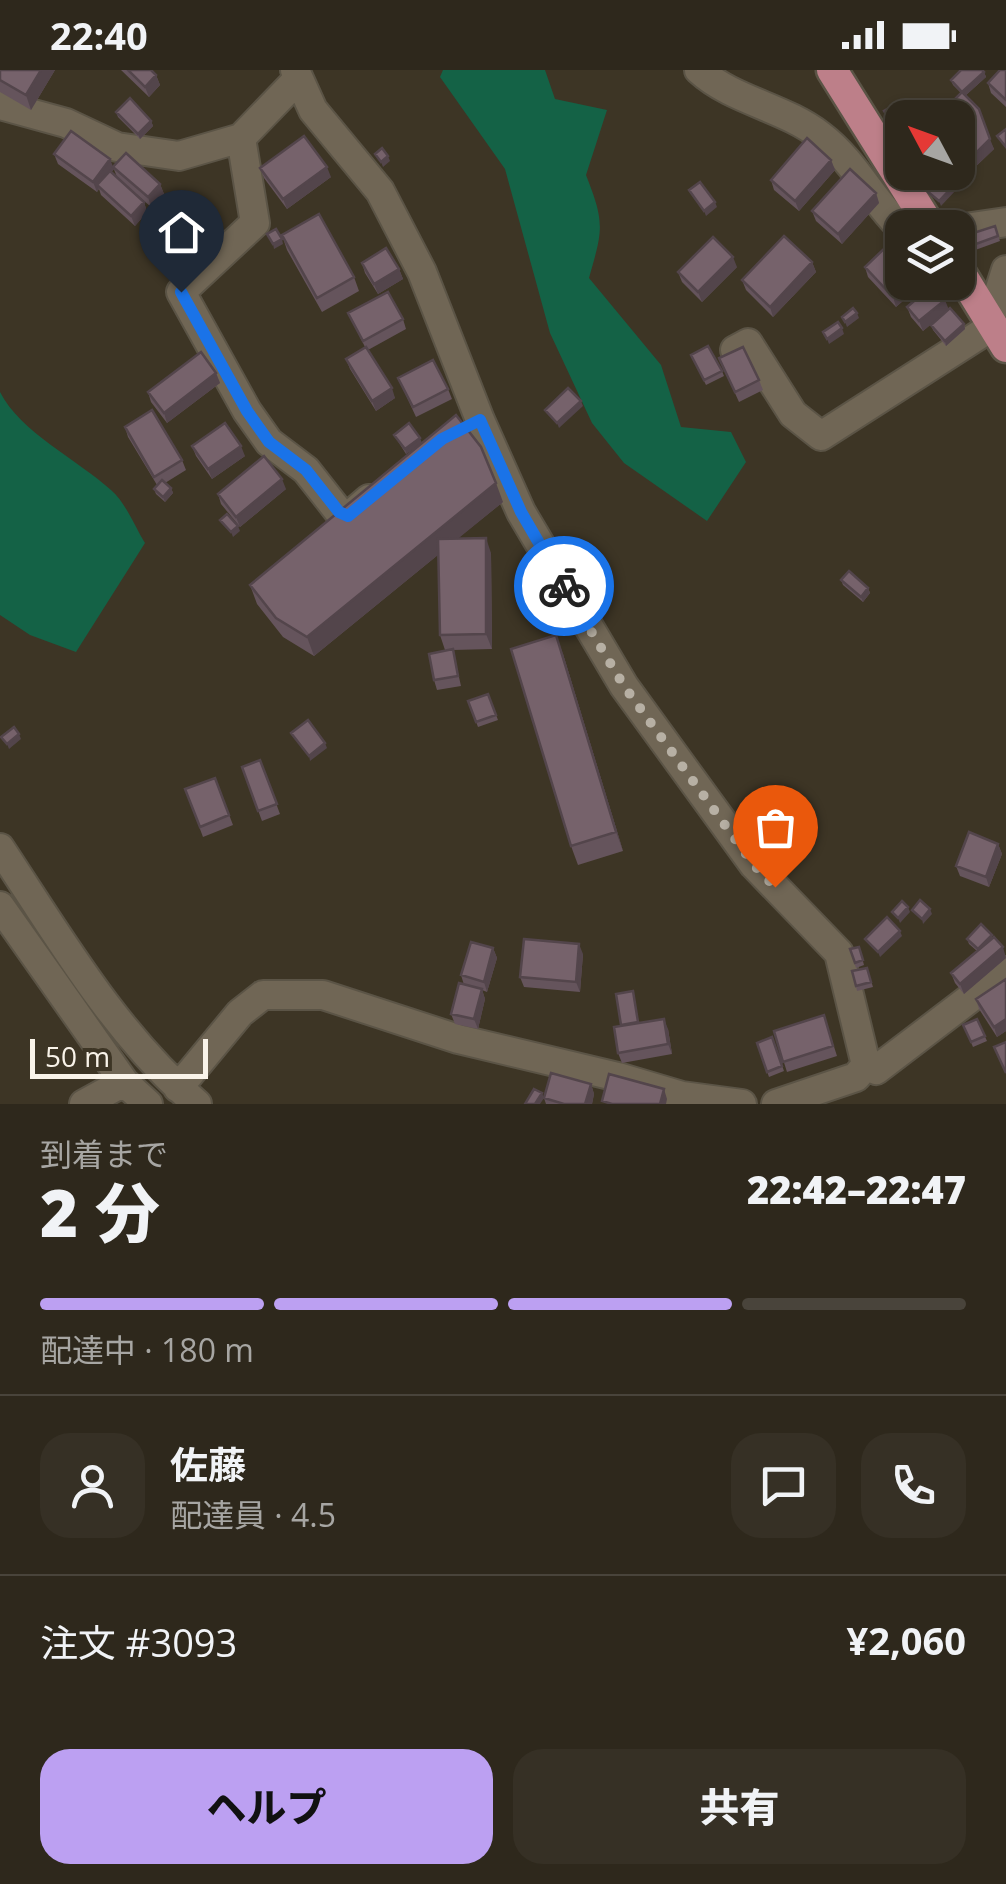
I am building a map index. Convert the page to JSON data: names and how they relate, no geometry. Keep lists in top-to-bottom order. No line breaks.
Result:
{"scale_bar":"50 m","north":"top left","page":{"status":"22:40","scale":"50 m","heading":["2 分","到着まで","22:42–22:47"],"panel":["佐藤","配達員 · 4.5","注文 #3093","¥2,060"],"bar":"配達中 · 180 m","buttons":["ヘルプ","共有"]}}
